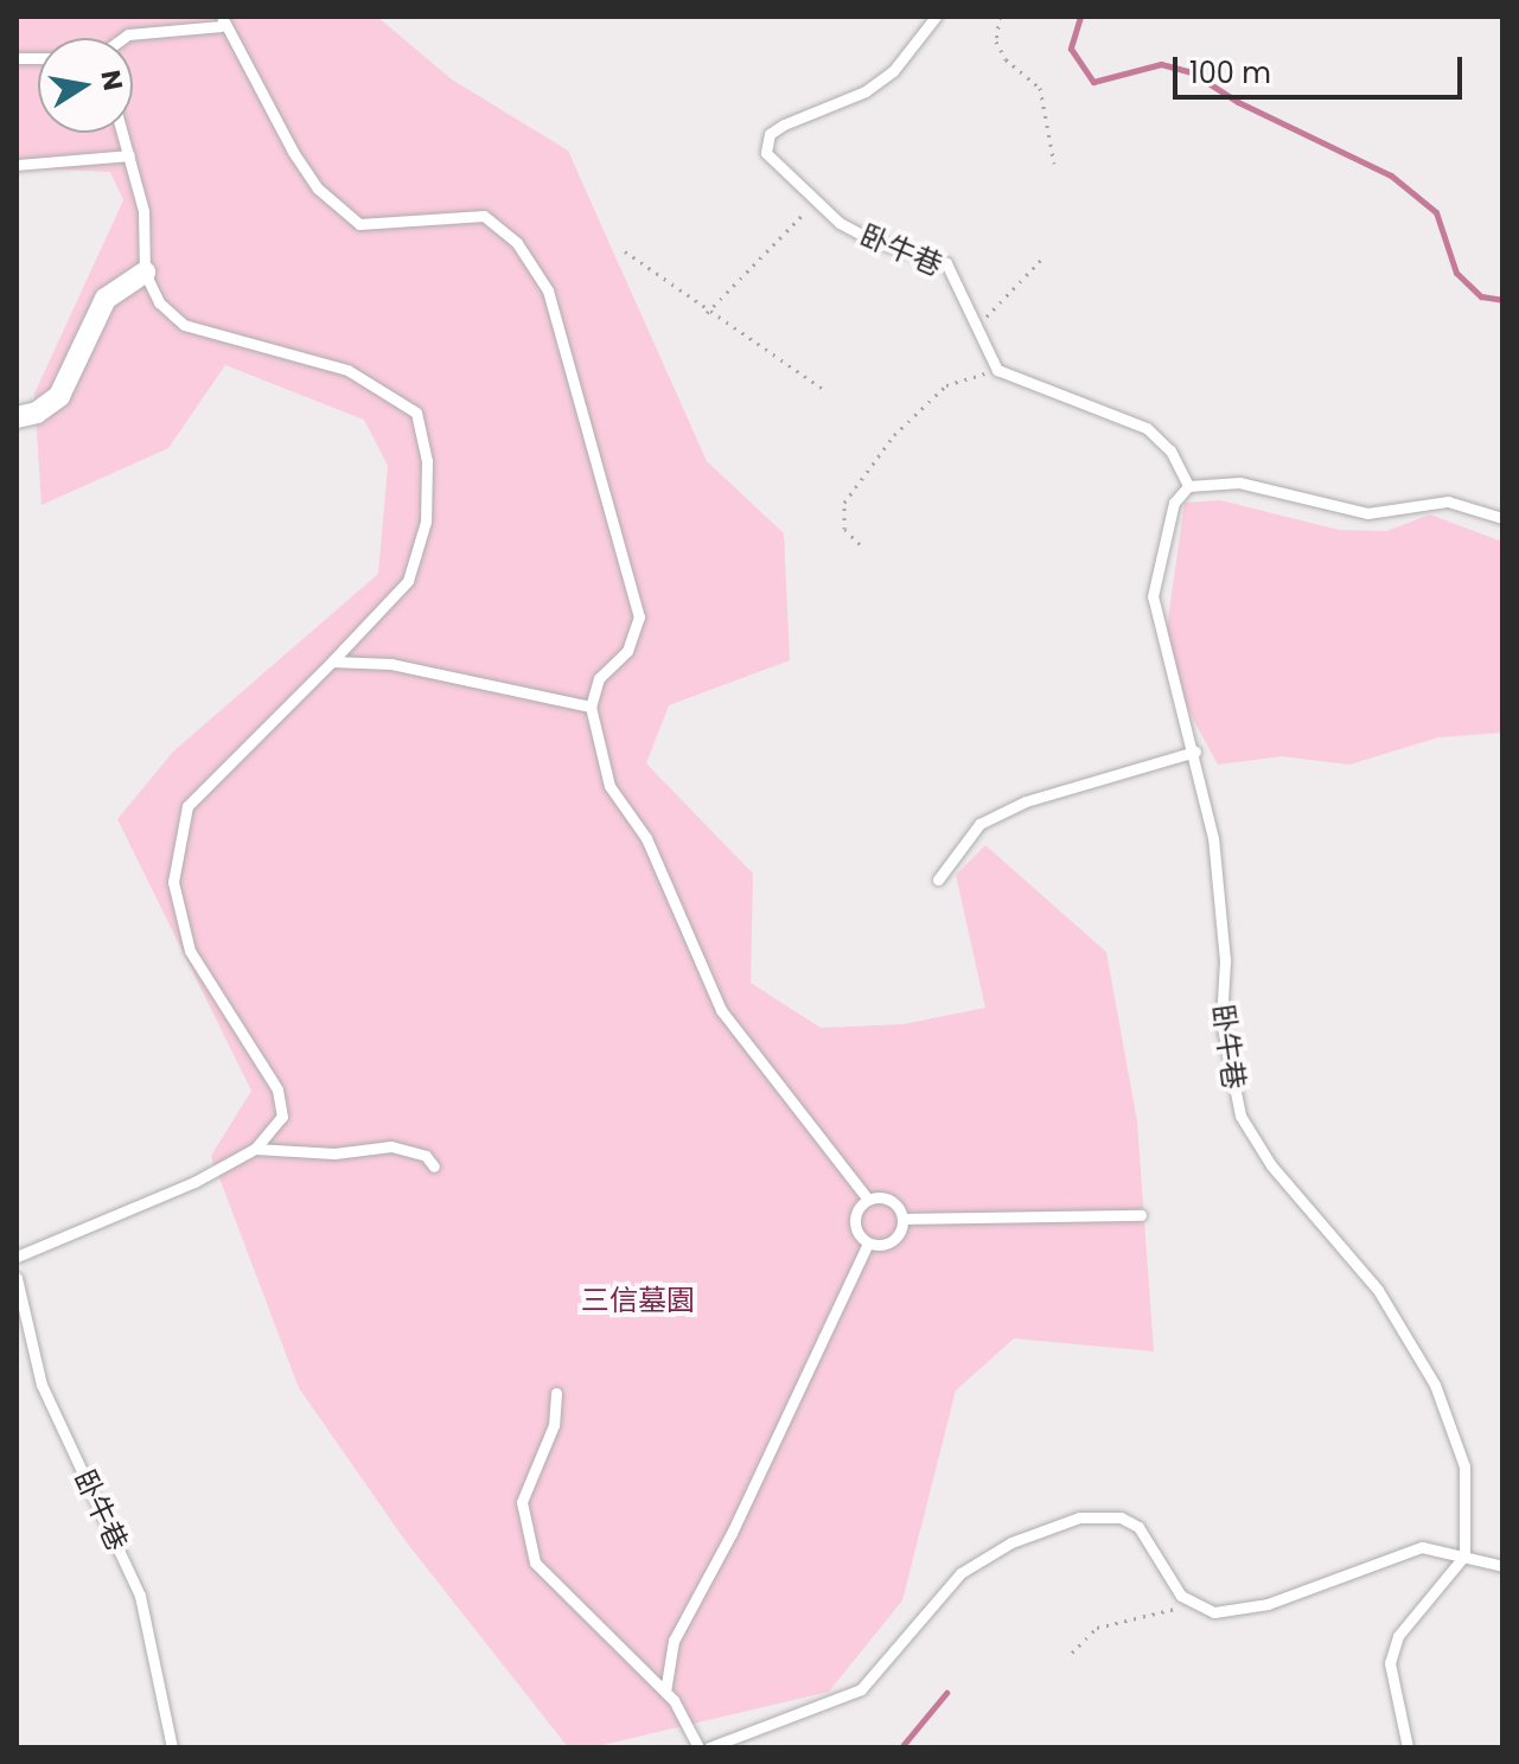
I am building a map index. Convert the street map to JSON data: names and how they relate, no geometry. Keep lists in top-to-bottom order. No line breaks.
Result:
{"streets":{"lane":["卧牛巷"]},"parks":["三信墓園"],"scale_bar":"100 m","north":"right"}
